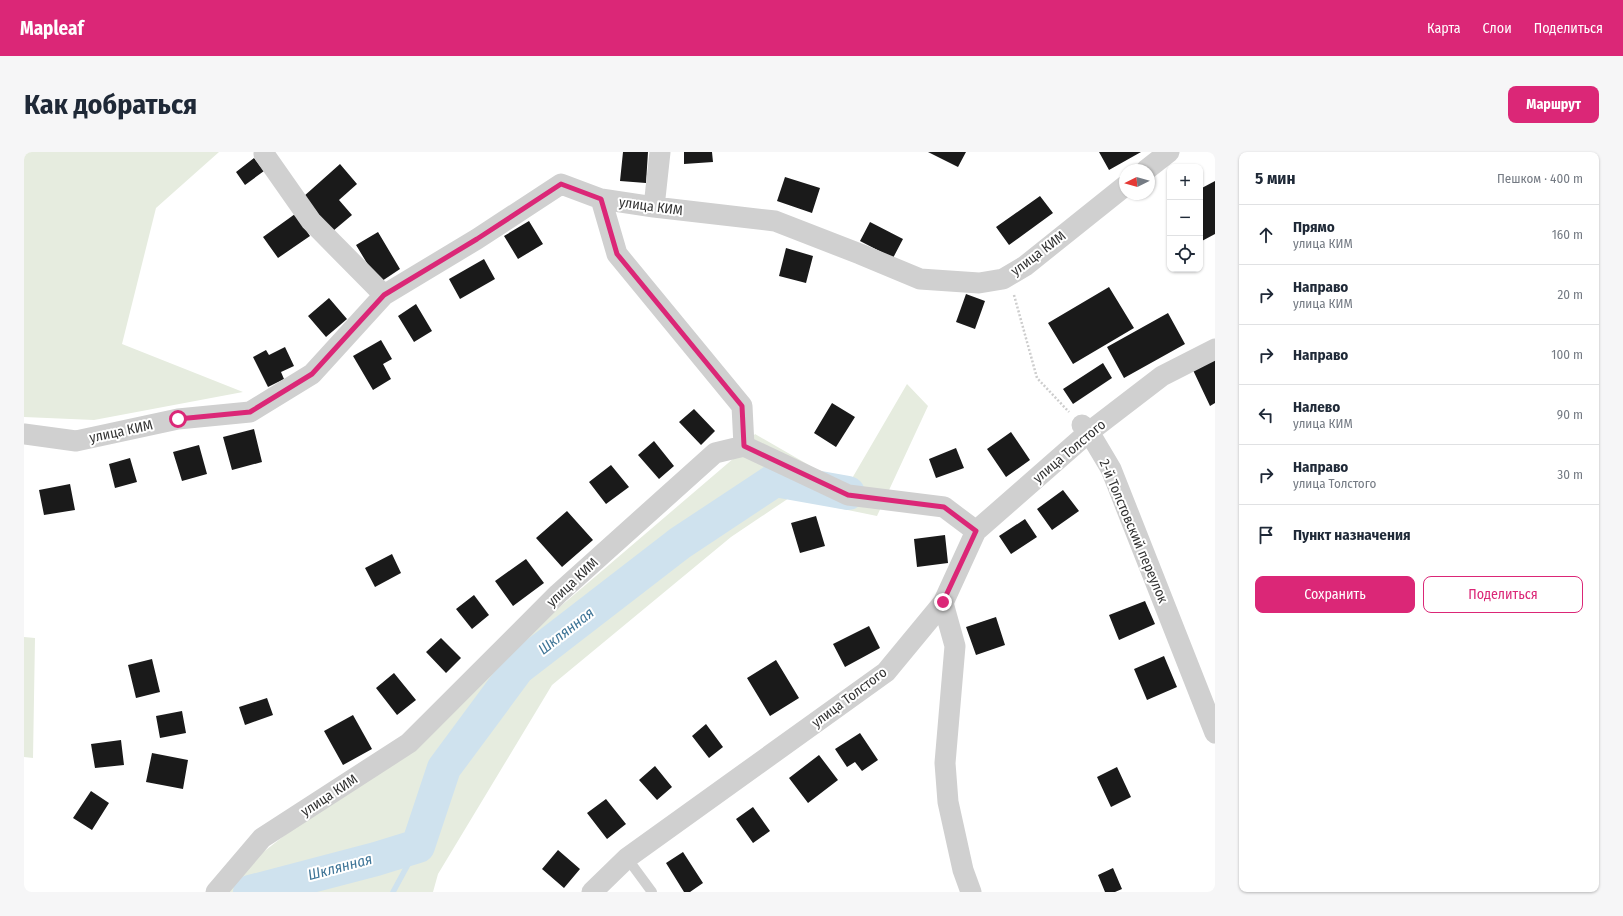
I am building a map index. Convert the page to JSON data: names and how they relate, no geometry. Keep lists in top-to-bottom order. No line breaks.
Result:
{"streets":{"street":["улица КИМ","улица Толстого","2-й Толстовский переулок"]},"crossings":[["улица Толстого","2-й Толстовский переулок"]],"water":["Шклянная"],"north":"left","page":{"header":"Mapleaf","nav":["Карта","Слои","Поделиться"],"buttons":["Маршрут",["Сохранить","Поделиться"]],"title":"Как добраться","heading":["5 мин","Пешком · 400 m"],"map_buttons":["+","−"],"list":[["Прямо","улица КИМ","160 m"],["Направо","улица КИМ","20 m"],["Направо","100 m"],["Налево","улица КИМ","90 m"],["Направо","улица Толстого","30 m"],"Пункт назначения"]}}
